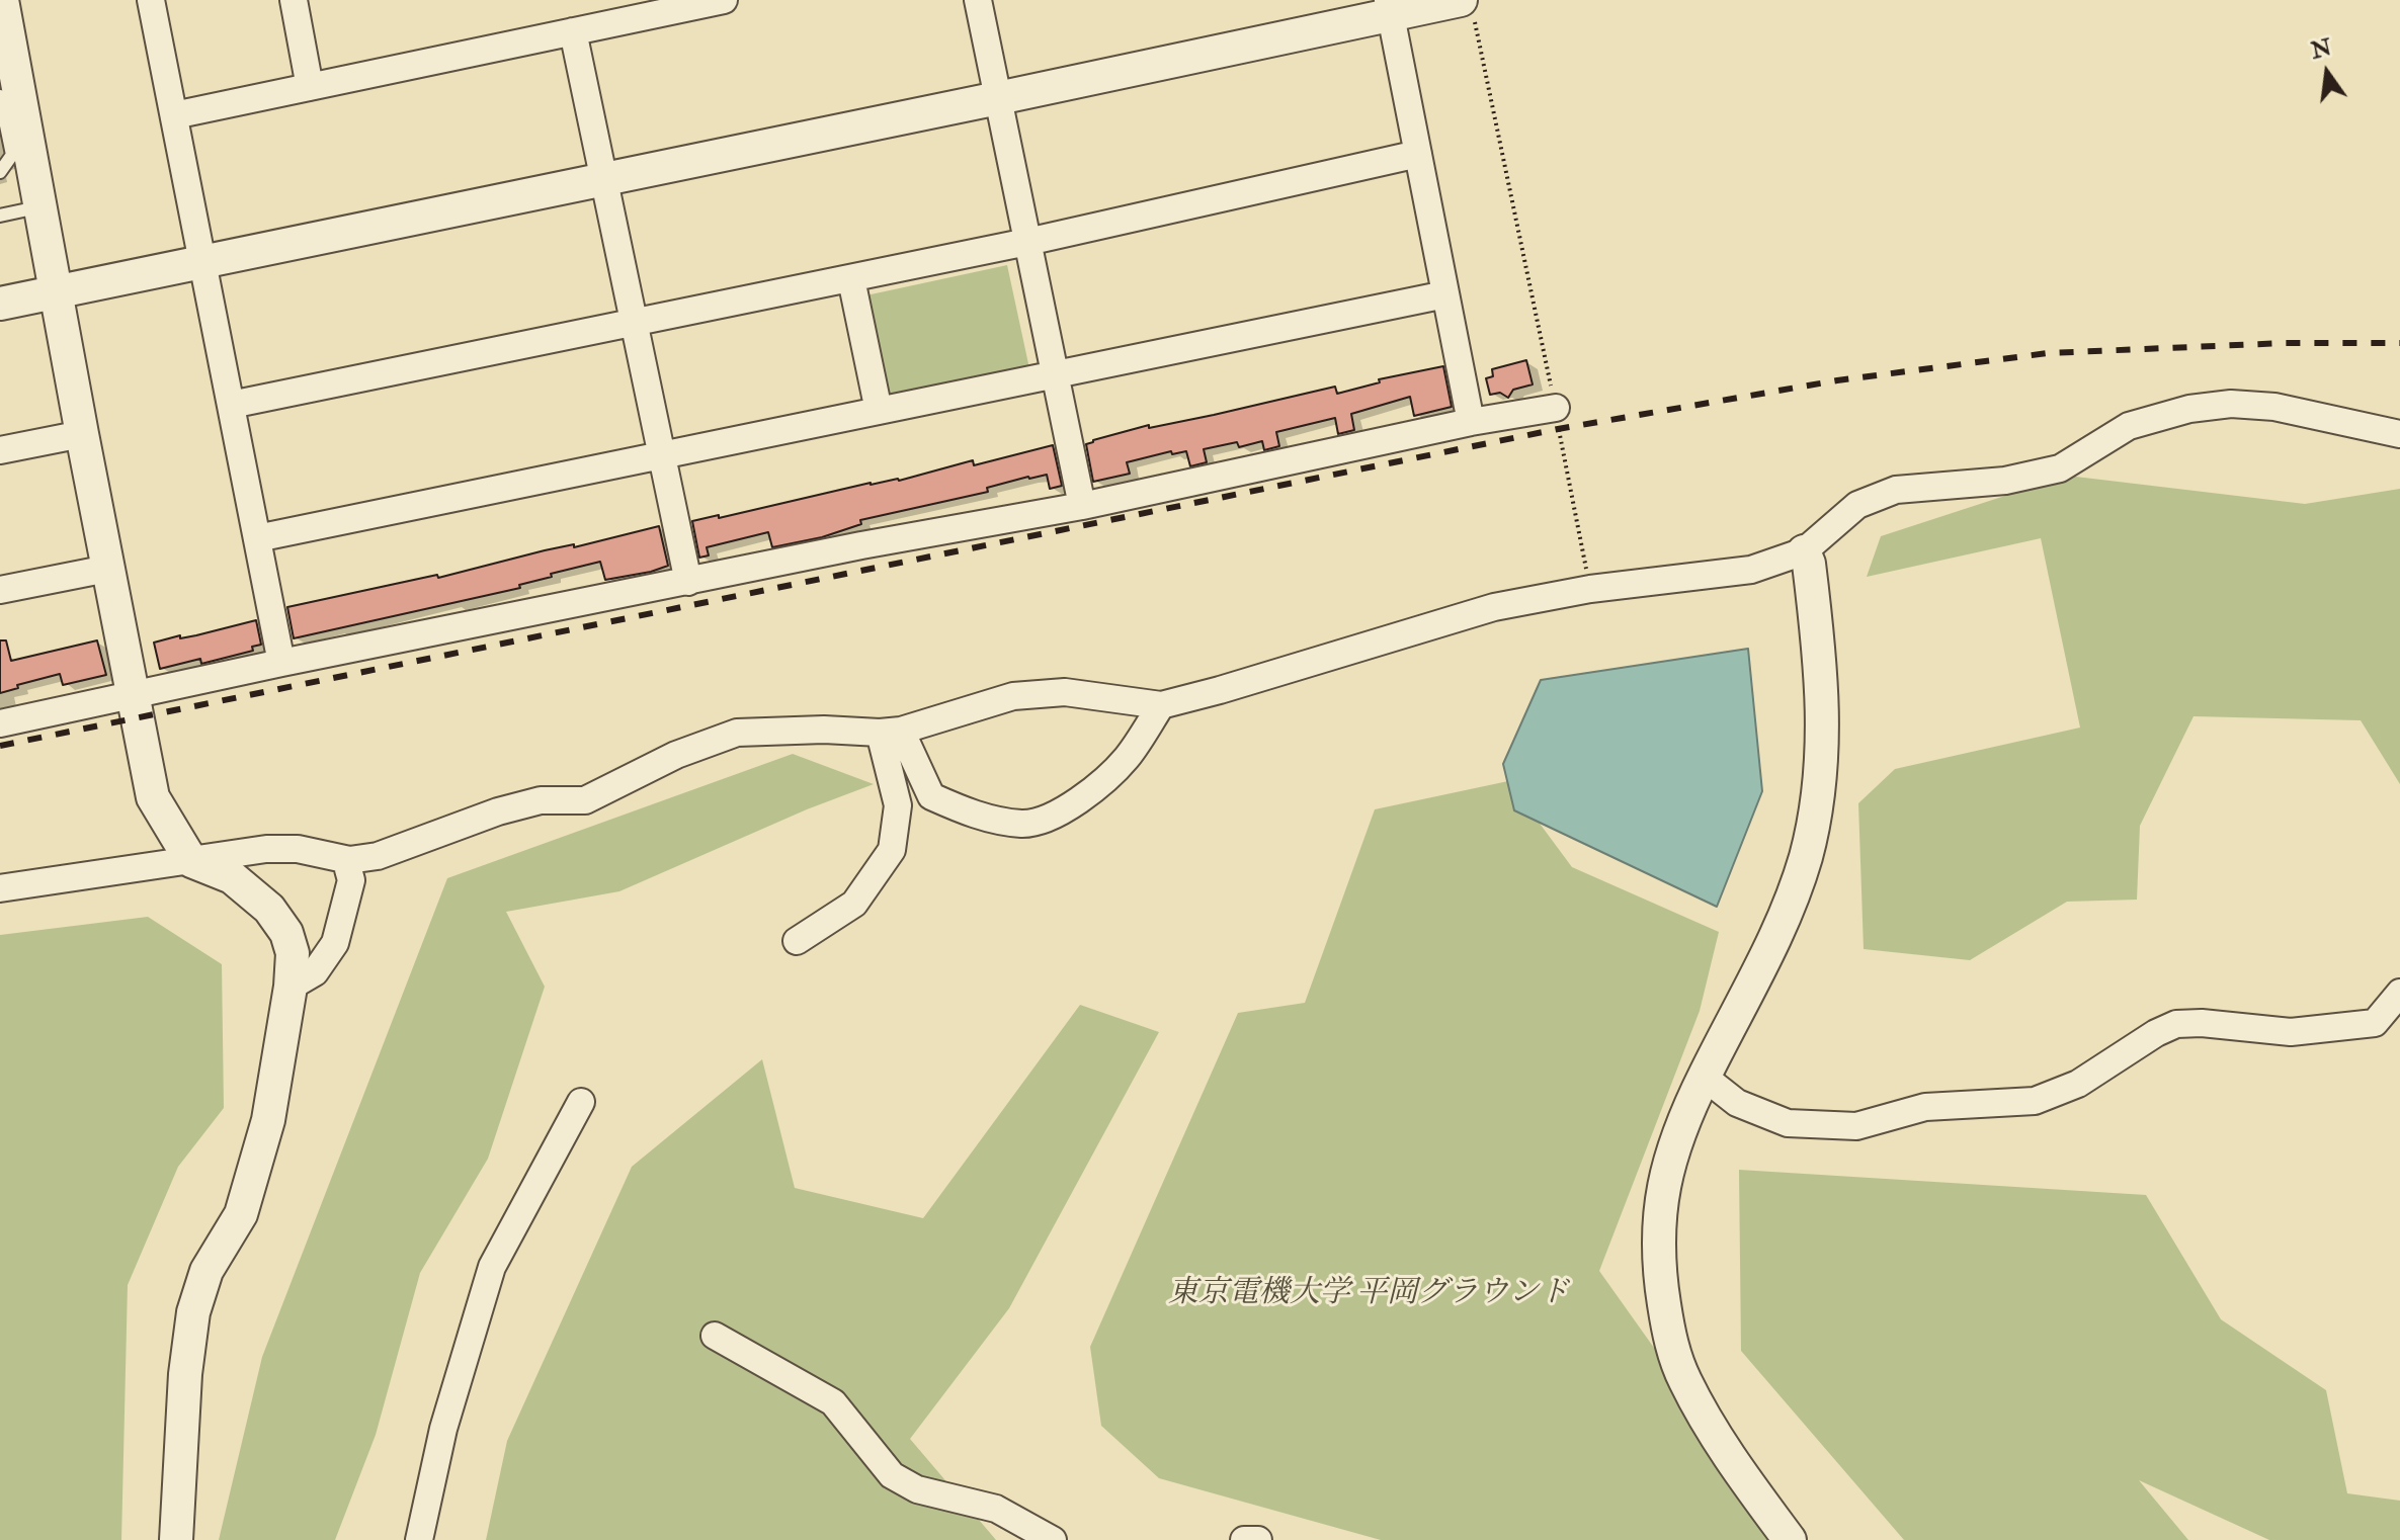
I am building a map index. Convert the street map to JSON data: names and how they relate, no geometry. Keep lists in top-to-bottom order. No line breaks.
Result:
{"parks":["東京電機大学 平岡グラウンド"],"north":"top"}
